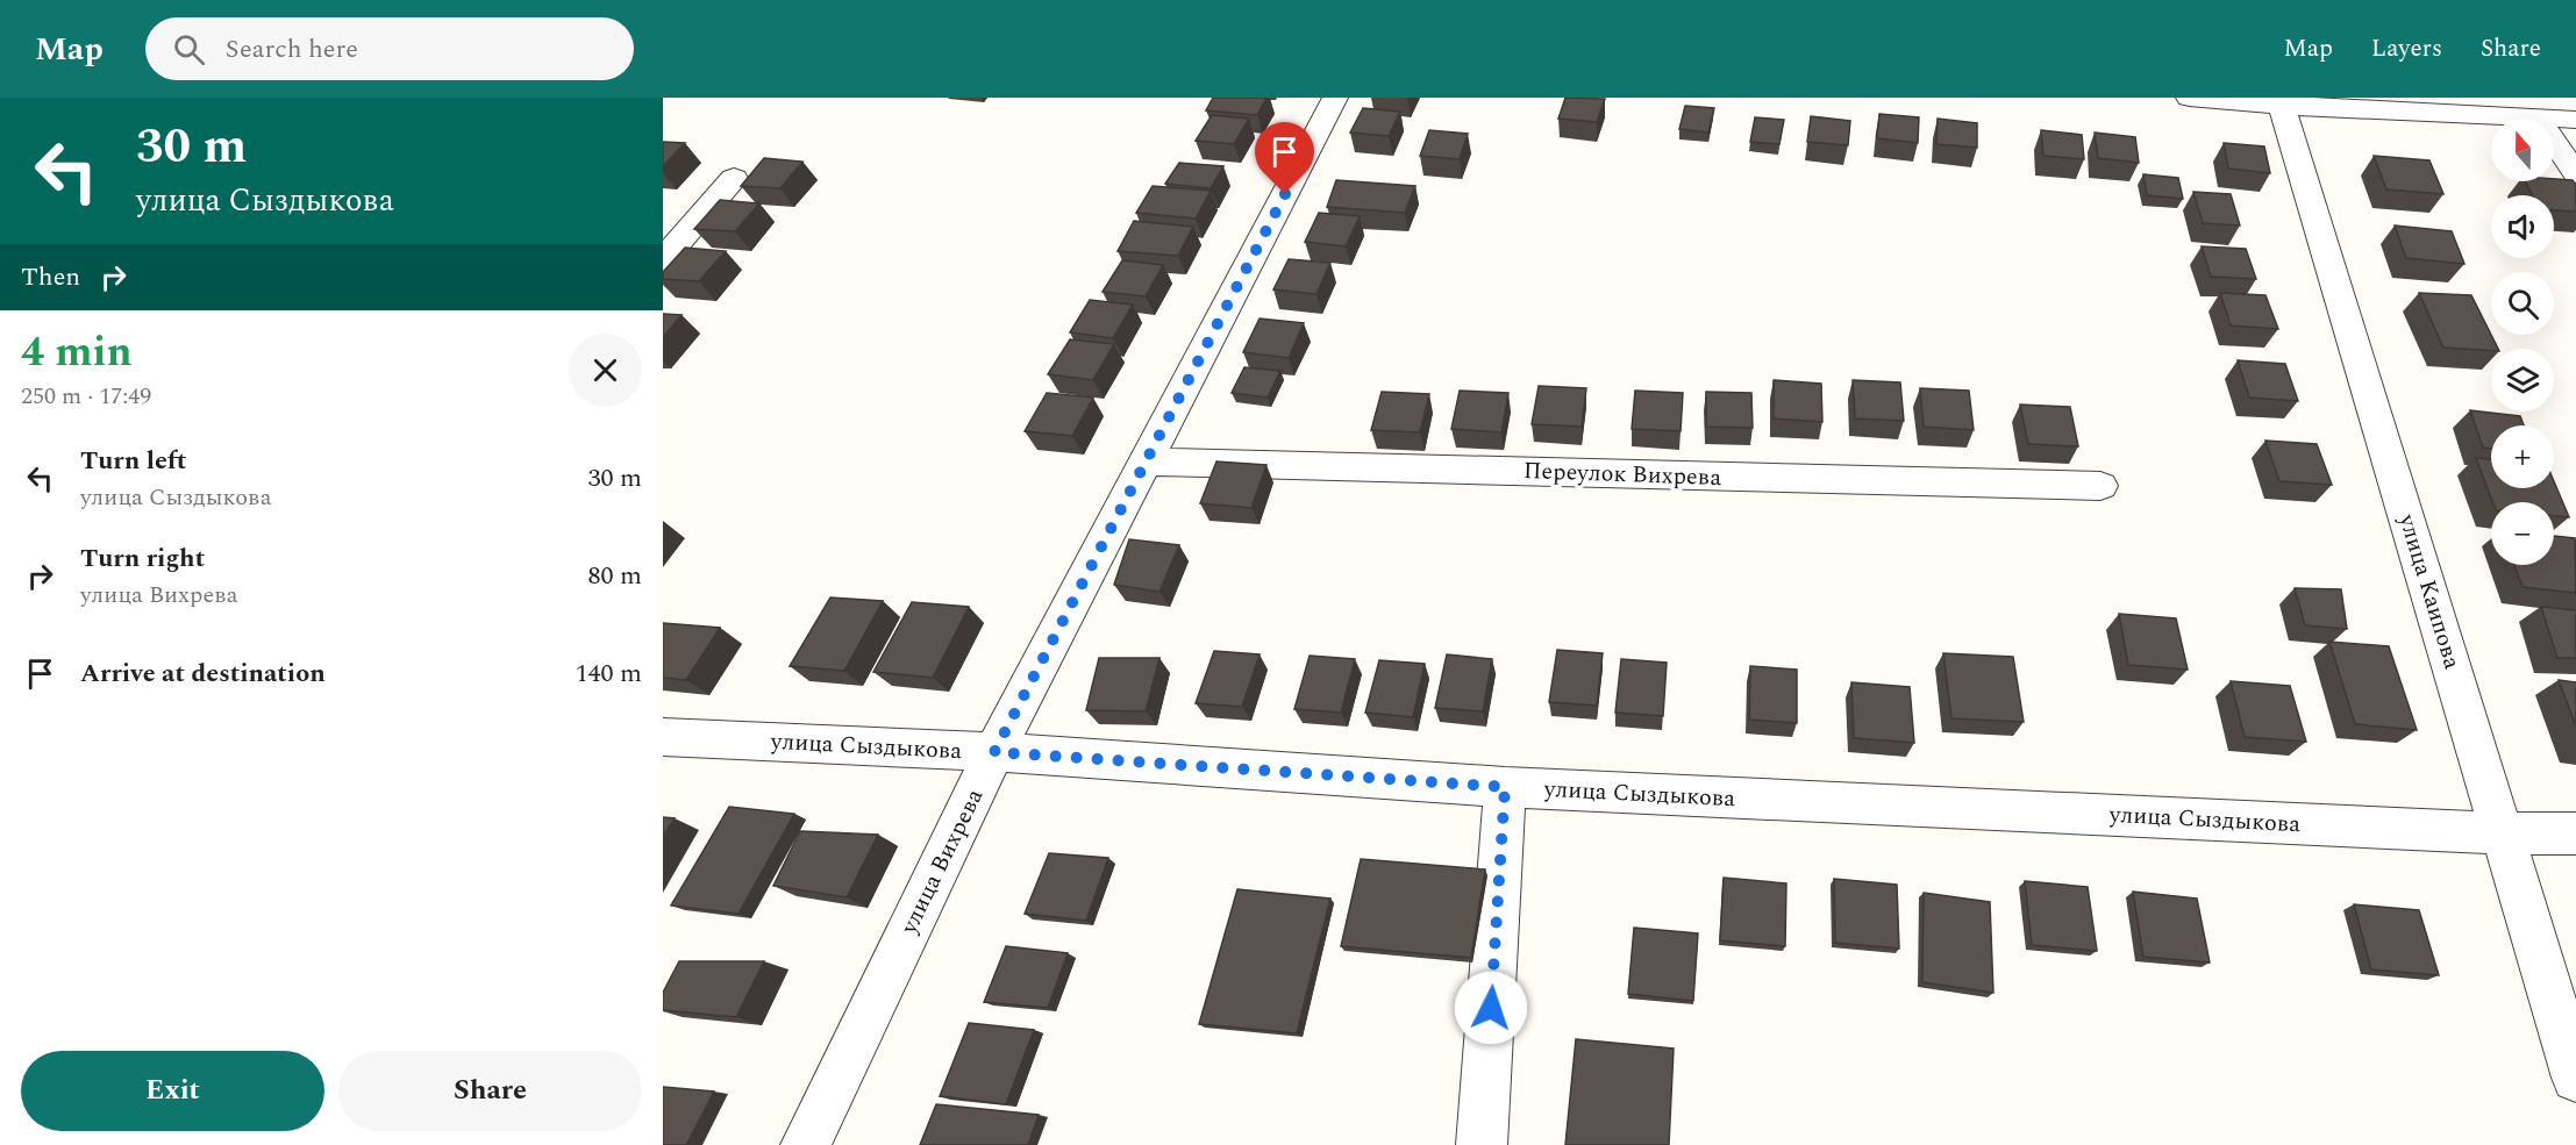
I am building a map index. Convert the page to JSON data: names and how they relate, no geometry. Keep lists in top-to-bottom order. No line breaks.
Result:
{"streets":{"street":["Переулок Вихрева","улица Каипова","улица Сыздыкова","улица Вихрева"]},"crossings":[["Переулок Вихрева","улица Вихрева"],["улица Каипова","улица Сыздыкова"],["улица Сыздыкова","улица Вихрева"]],"north":"top","page":{"header":"Map","search":"Search here","nav":["Map","Layers","Share"],"turn":["30 m","улица Сыздыкова"],"map_buttons":["+","−"],"then":"Then","heading":["4 min","250 m · 17:49"],"list":[{"name":"Turn left","note":"улица Сыздыкова","value":"30 m"},{"name":"Turn right","note":"улица Вихрева","value":"80 m"},{"name":"Arrive at destination","value":"140 m"}],"buttons":["Exit","Share"]}}
